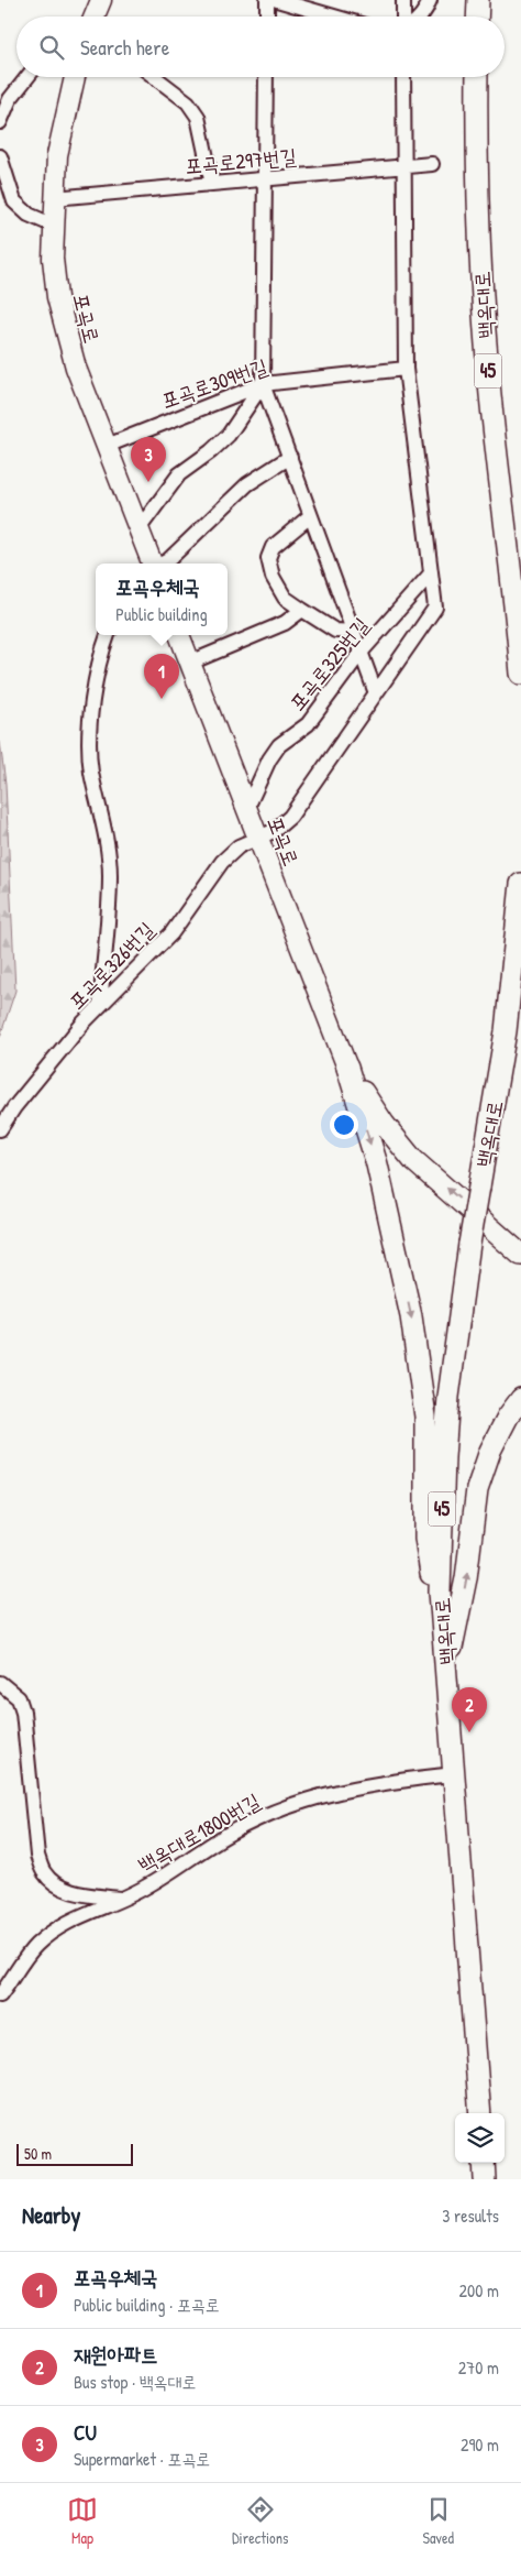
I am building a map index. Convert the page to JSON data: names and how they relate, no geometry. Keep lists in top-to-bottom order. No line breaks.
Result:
{"streets":{"main road":["백옥대로","45"],"street":["포곡로297번길","포곡로","포곡로309번길","포곡로325번길","포곡로326번길","백옥대로1800번길"]},"crossings":[["포곡로297번길","포곡로"],["포곡로297번길","포곡로326번길"],["백옥대로","백옥대로1800번길"],["포곡로","포곡로309번길"],["포곡로","포곡로325번길"],["포곡로","포곡로326번길"],["포곡로309번길","포곡로326번길"],["포곡로325번길","포곡로326번길"]],"scale_bar":"50 m","page":{"search":"Search here","pins":["3","1","2"],"popup":["포곡우체국","Public building"],"scale":"50 m","heading":["Nearby","3 results"],"list":[{"mark":"1","name":"포곡우체국","note":"Public building · 포곡로","value":"200 m"},{"mark":"2","name":"재원아파트","note":"Bus stop · 백옥대로","value":"270 m"},{"mark":"3","name":"CU","note":"Supermarket · 포곡로","value":"290 m"}],"nav":["Map","Directions","Saved"]}}
